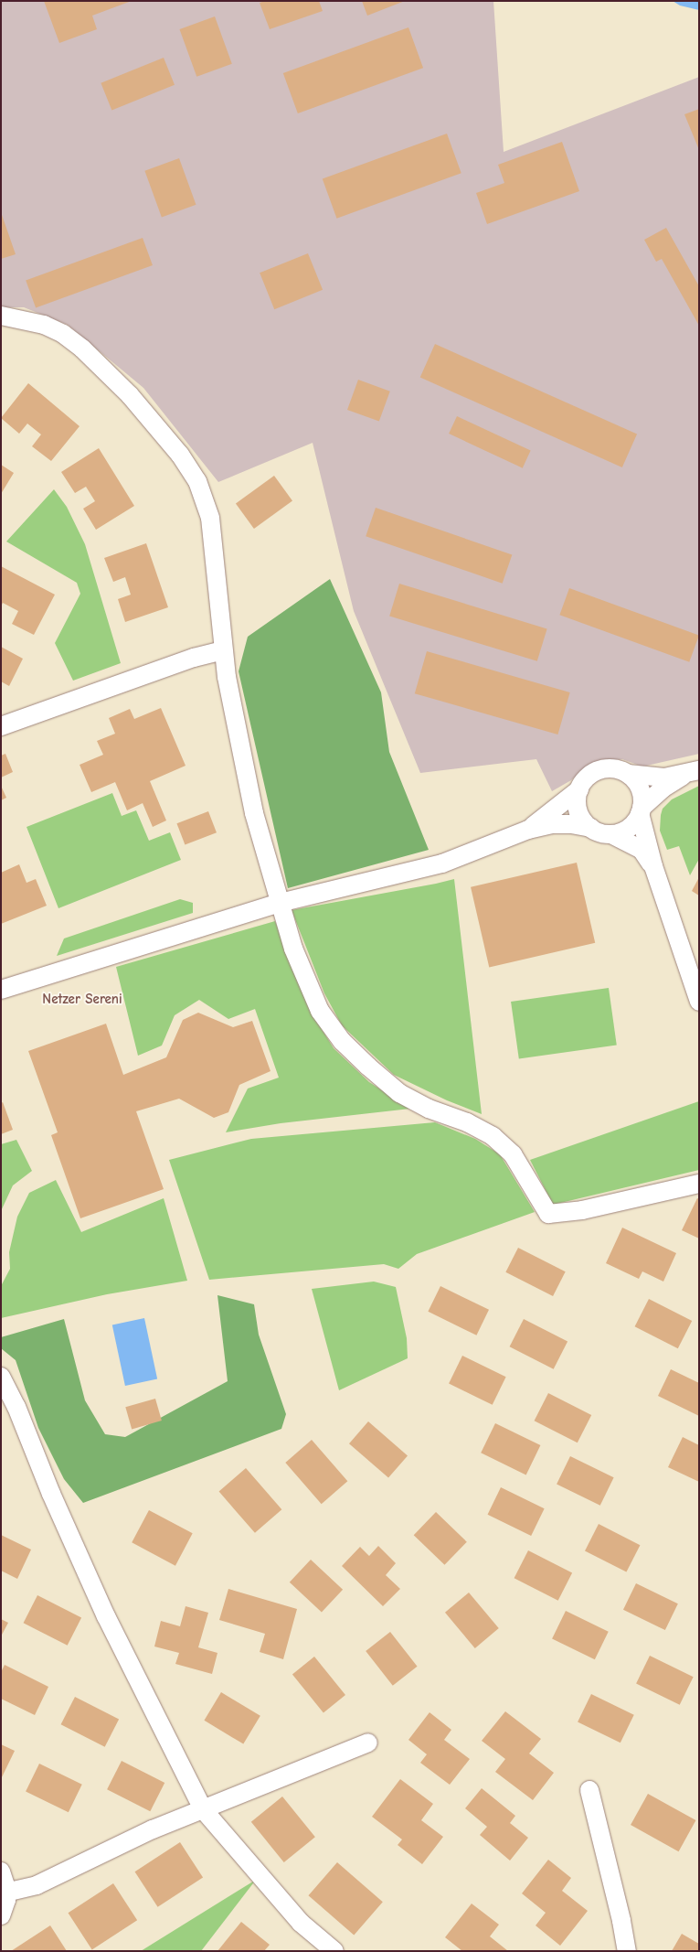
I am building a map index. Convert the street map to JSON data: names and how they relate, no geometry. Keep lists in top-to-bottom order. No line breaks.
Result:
{"districts":["Netzer Sereni"]}
